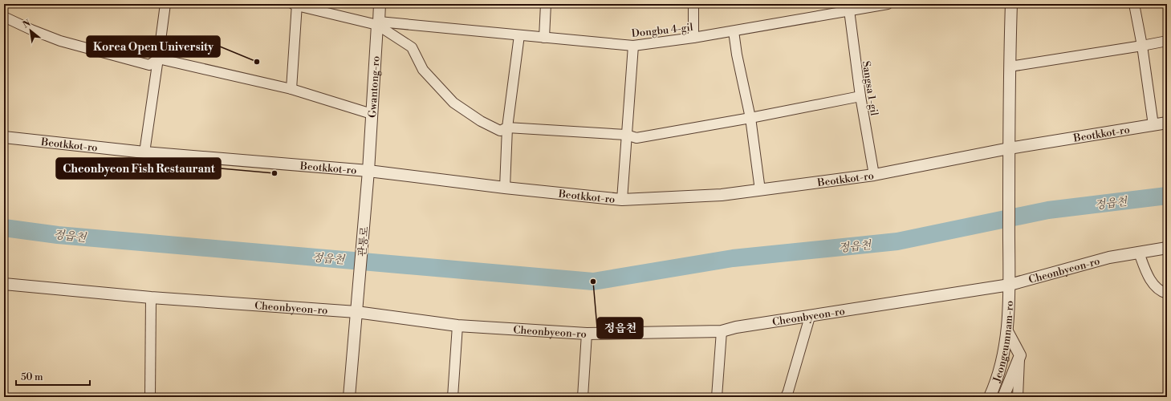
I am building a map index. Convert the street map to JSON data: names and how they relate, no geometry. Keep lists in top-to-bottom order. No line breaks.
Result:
{"streets":{"street":["Dongbu 4-gil","Gwantong-ro","Sangsa 1-gil","Beotkkot-ro","관통로","Cheonbyeon-ro","Jeongeumnam-ro"]},"crossings":[["Dongbu 4-gil","Gwantong-ro"],["Dongbu 4-gil","Sangsa 1-gil"],["Gwantong-ro","Beotkkot-ro"],["Gwantong-ro","관통로"],["Sangsa 1-gil","Beotkkot-ro"],["Beotkkot-ro","관통로"],["Beotkkot-ro","Jeongeumnam-ro"],["관통로","Cheonbyeon-ro"],["Cheonbyeon-ro","Jeongeumnam-ro"]],"water":["정읍천"],"places":["Korea Open University","Cheonbyeon Fish Restaurant","정읍천"],"scale_bar":"50 m","north":"top left"}
